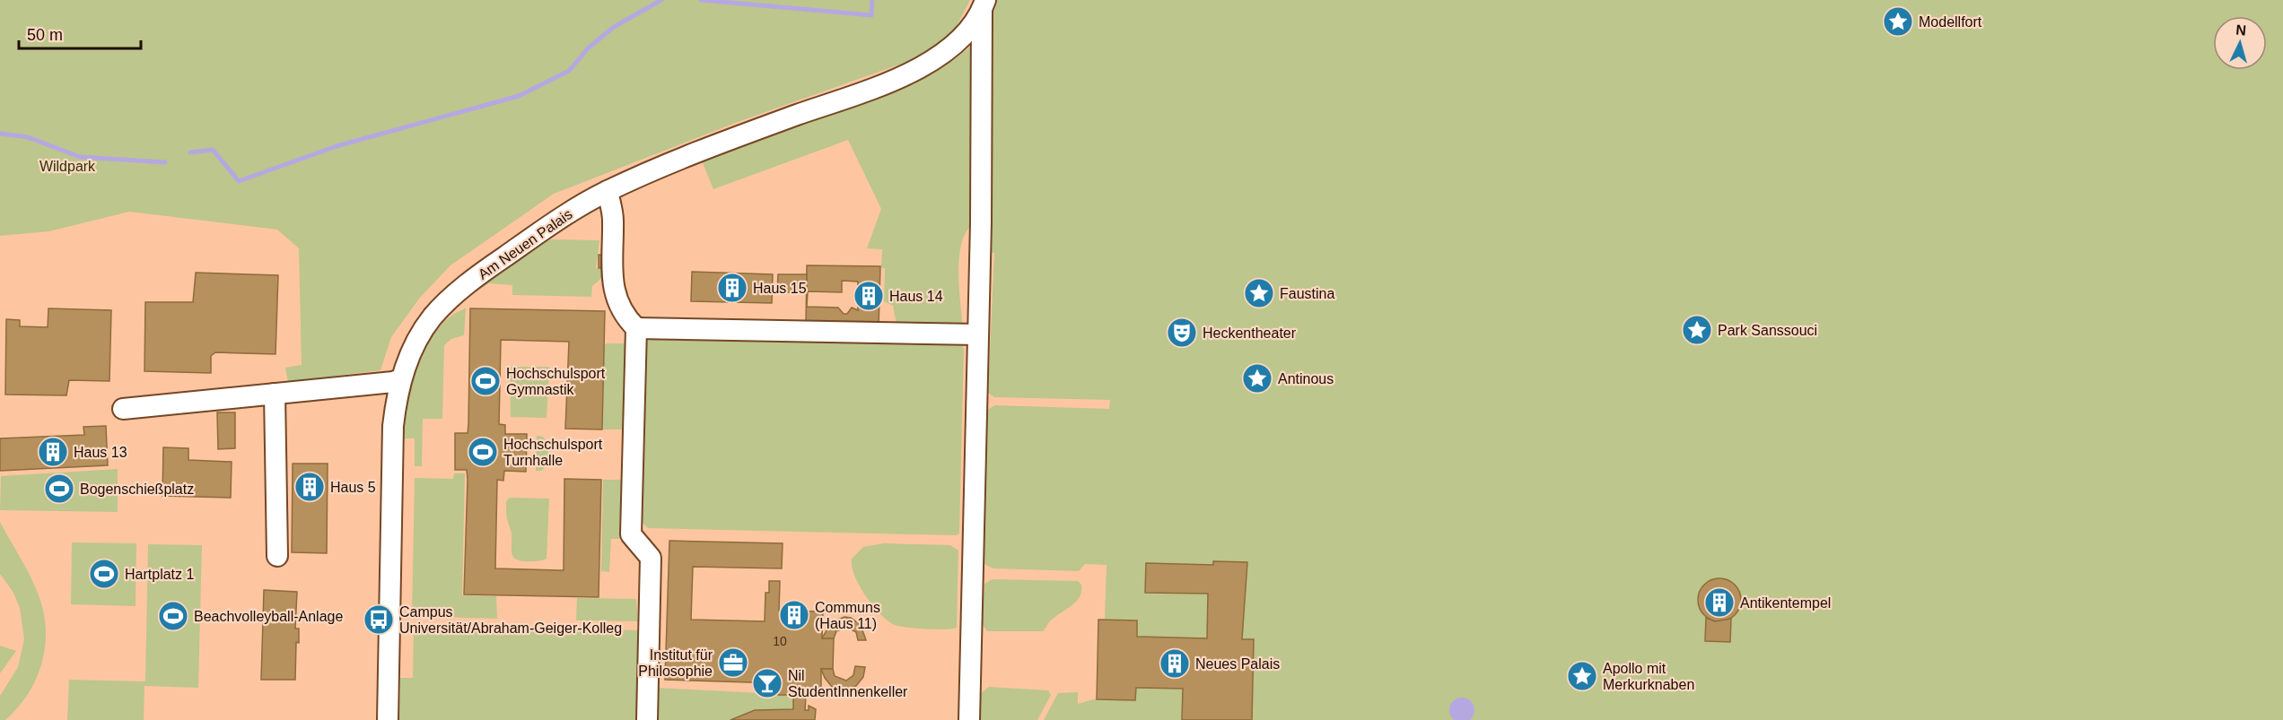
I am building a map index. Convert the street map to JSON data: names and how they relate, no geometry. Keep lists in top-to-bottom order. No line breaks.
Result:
{"streets":{"street":["Am Neuen Palais"]},"parks":["Wildpark"],"places":{"place":["Modellfort","Faustina","Park Sanssouci","Antinous","Apollo mit Merkurknaben"],"building":["Haus 15","Haus 14","Haus 13","Haus 5","Antikentempel","Communs (Haus 11)","Neues Palais"],"theatre":["Heckentheater"],"sports":["Hochschulsport Gymnastik","Hochschulsport Turnhalle","Bogenschießplatz","Hartplatz 1","Beachvolleyball-Anlage"],"bus stop":["Campus Universität/Abraham-Geiger-Kolleg"],"office":["Institut für Philosophie"],"bar":["Nil StudentInnenkeller"]},"house_numbers":["10"],"scale_bar":"50 m","north":"top"}
